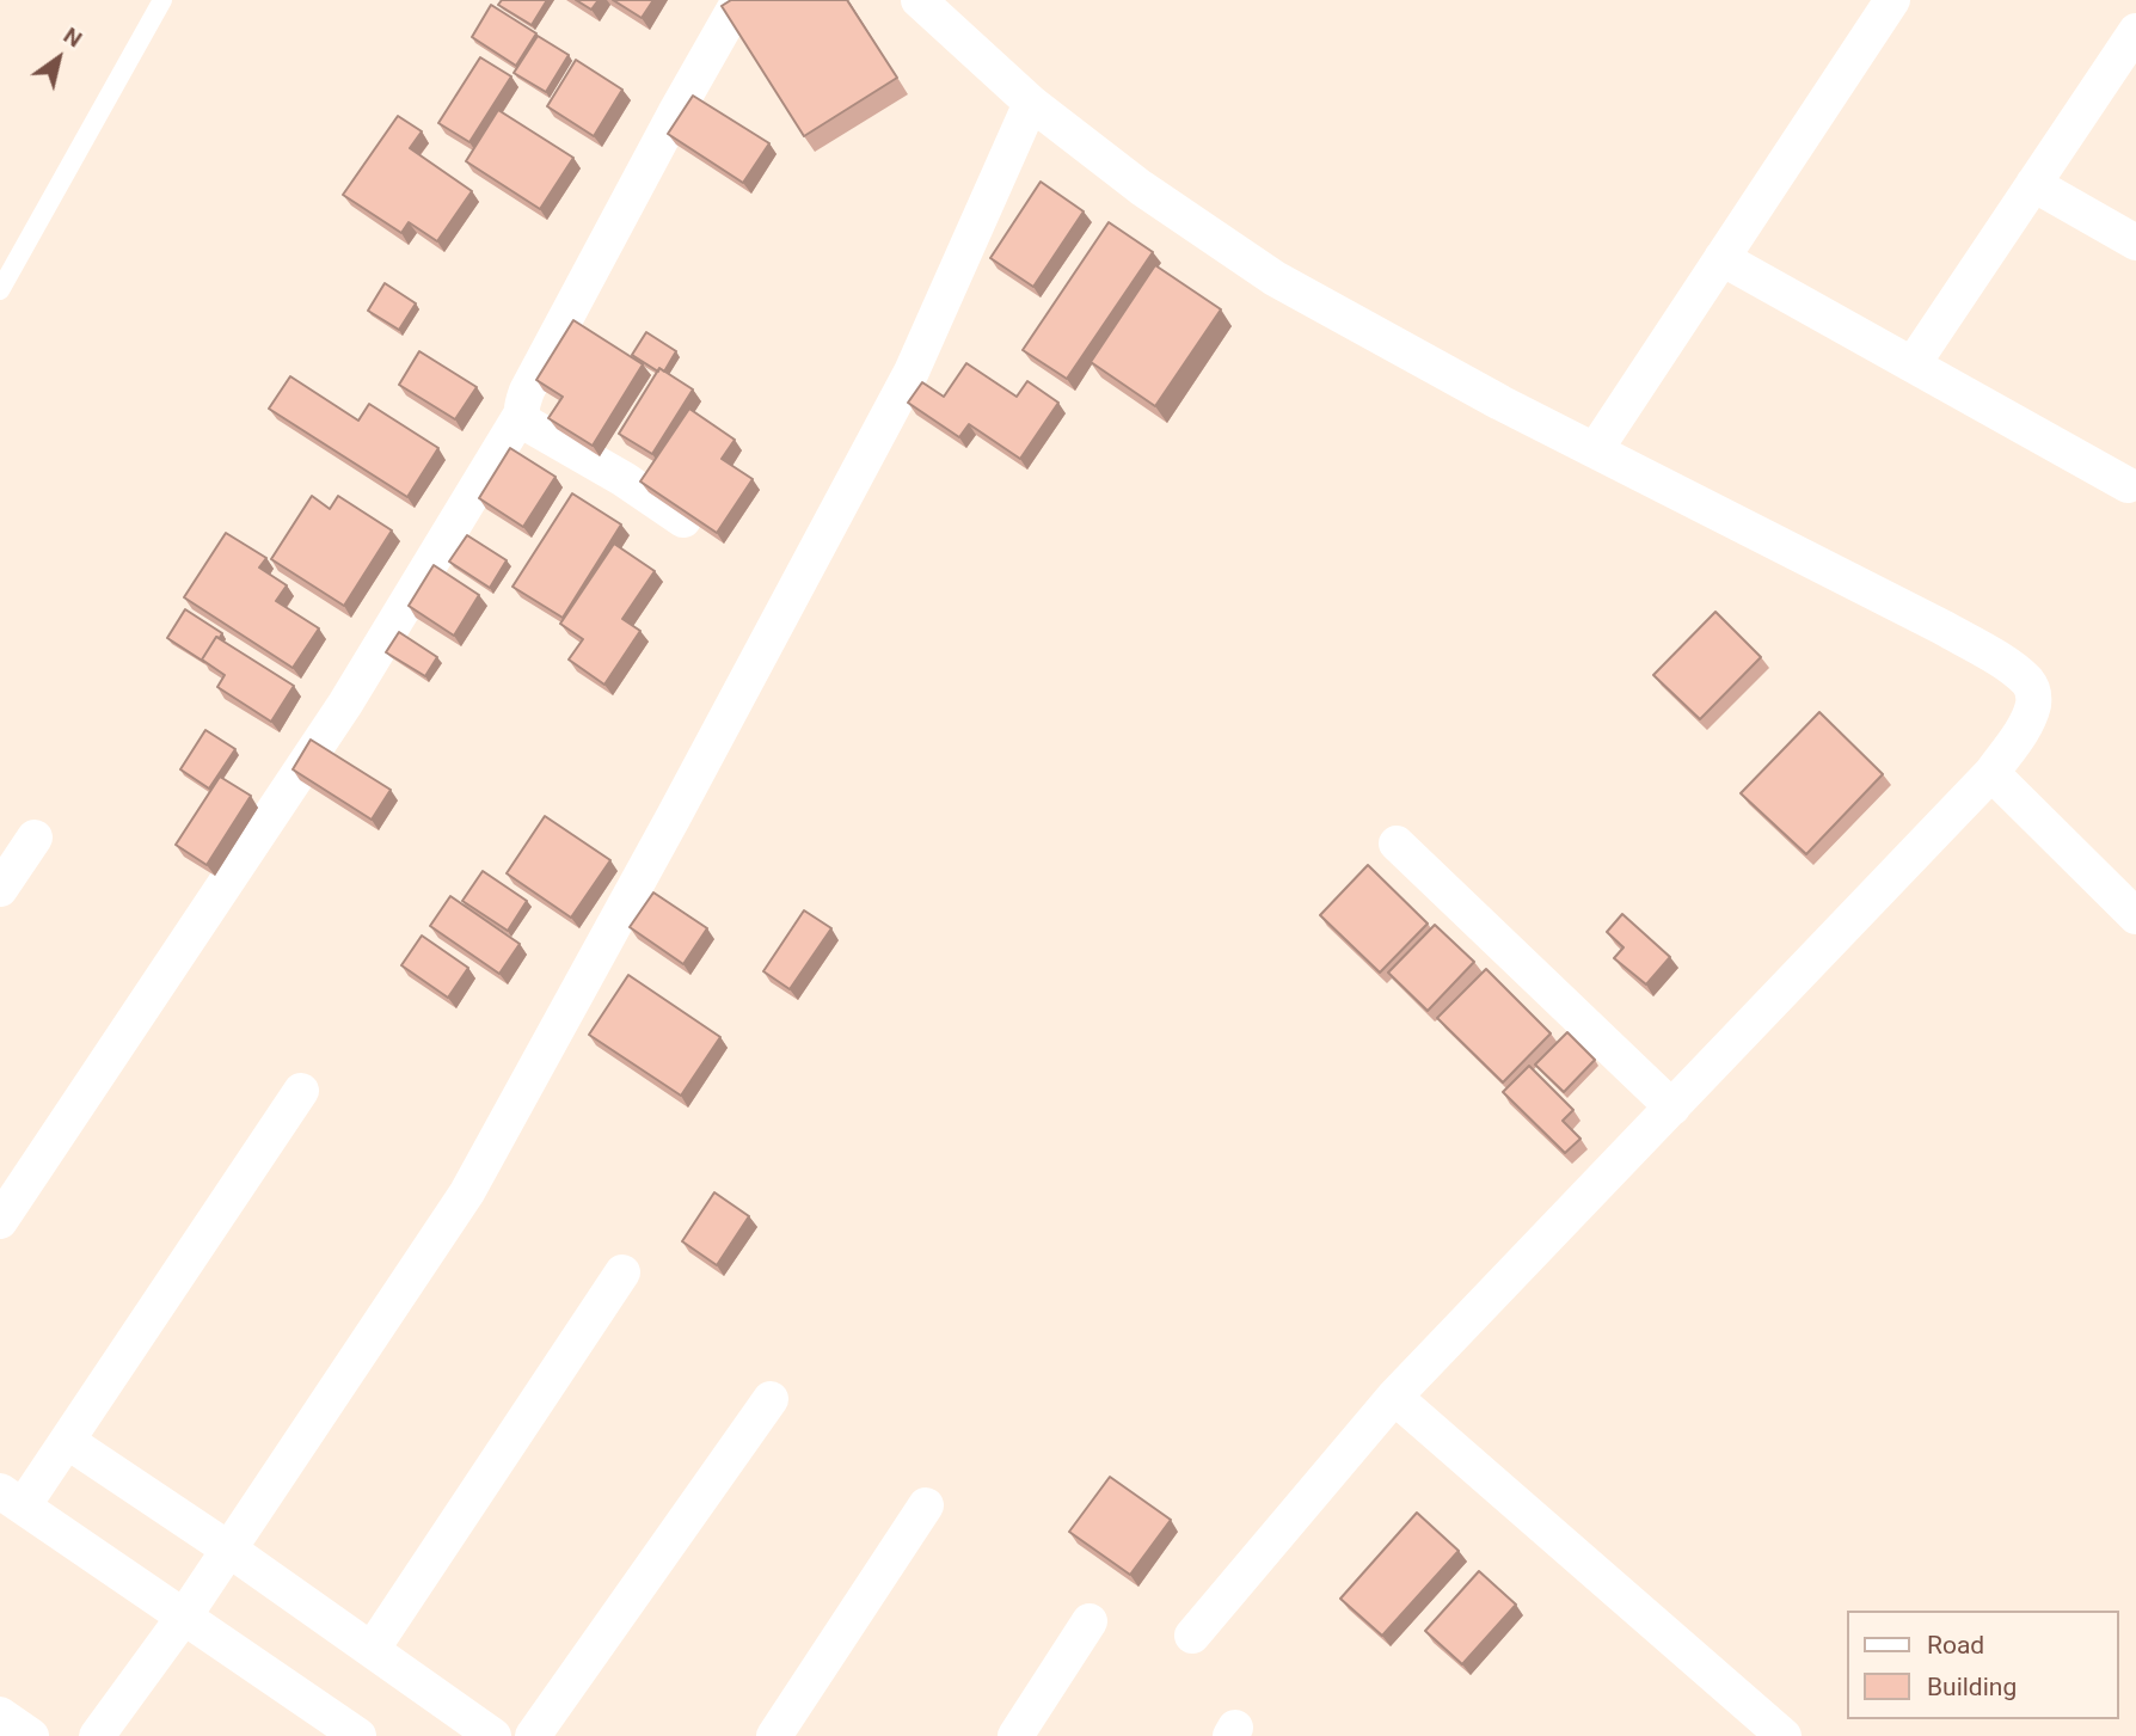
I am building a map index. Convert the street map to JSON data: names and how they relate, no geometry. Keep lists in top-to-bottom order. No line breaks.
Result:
{"legend":["Road","Building"],"north":"top right"}
